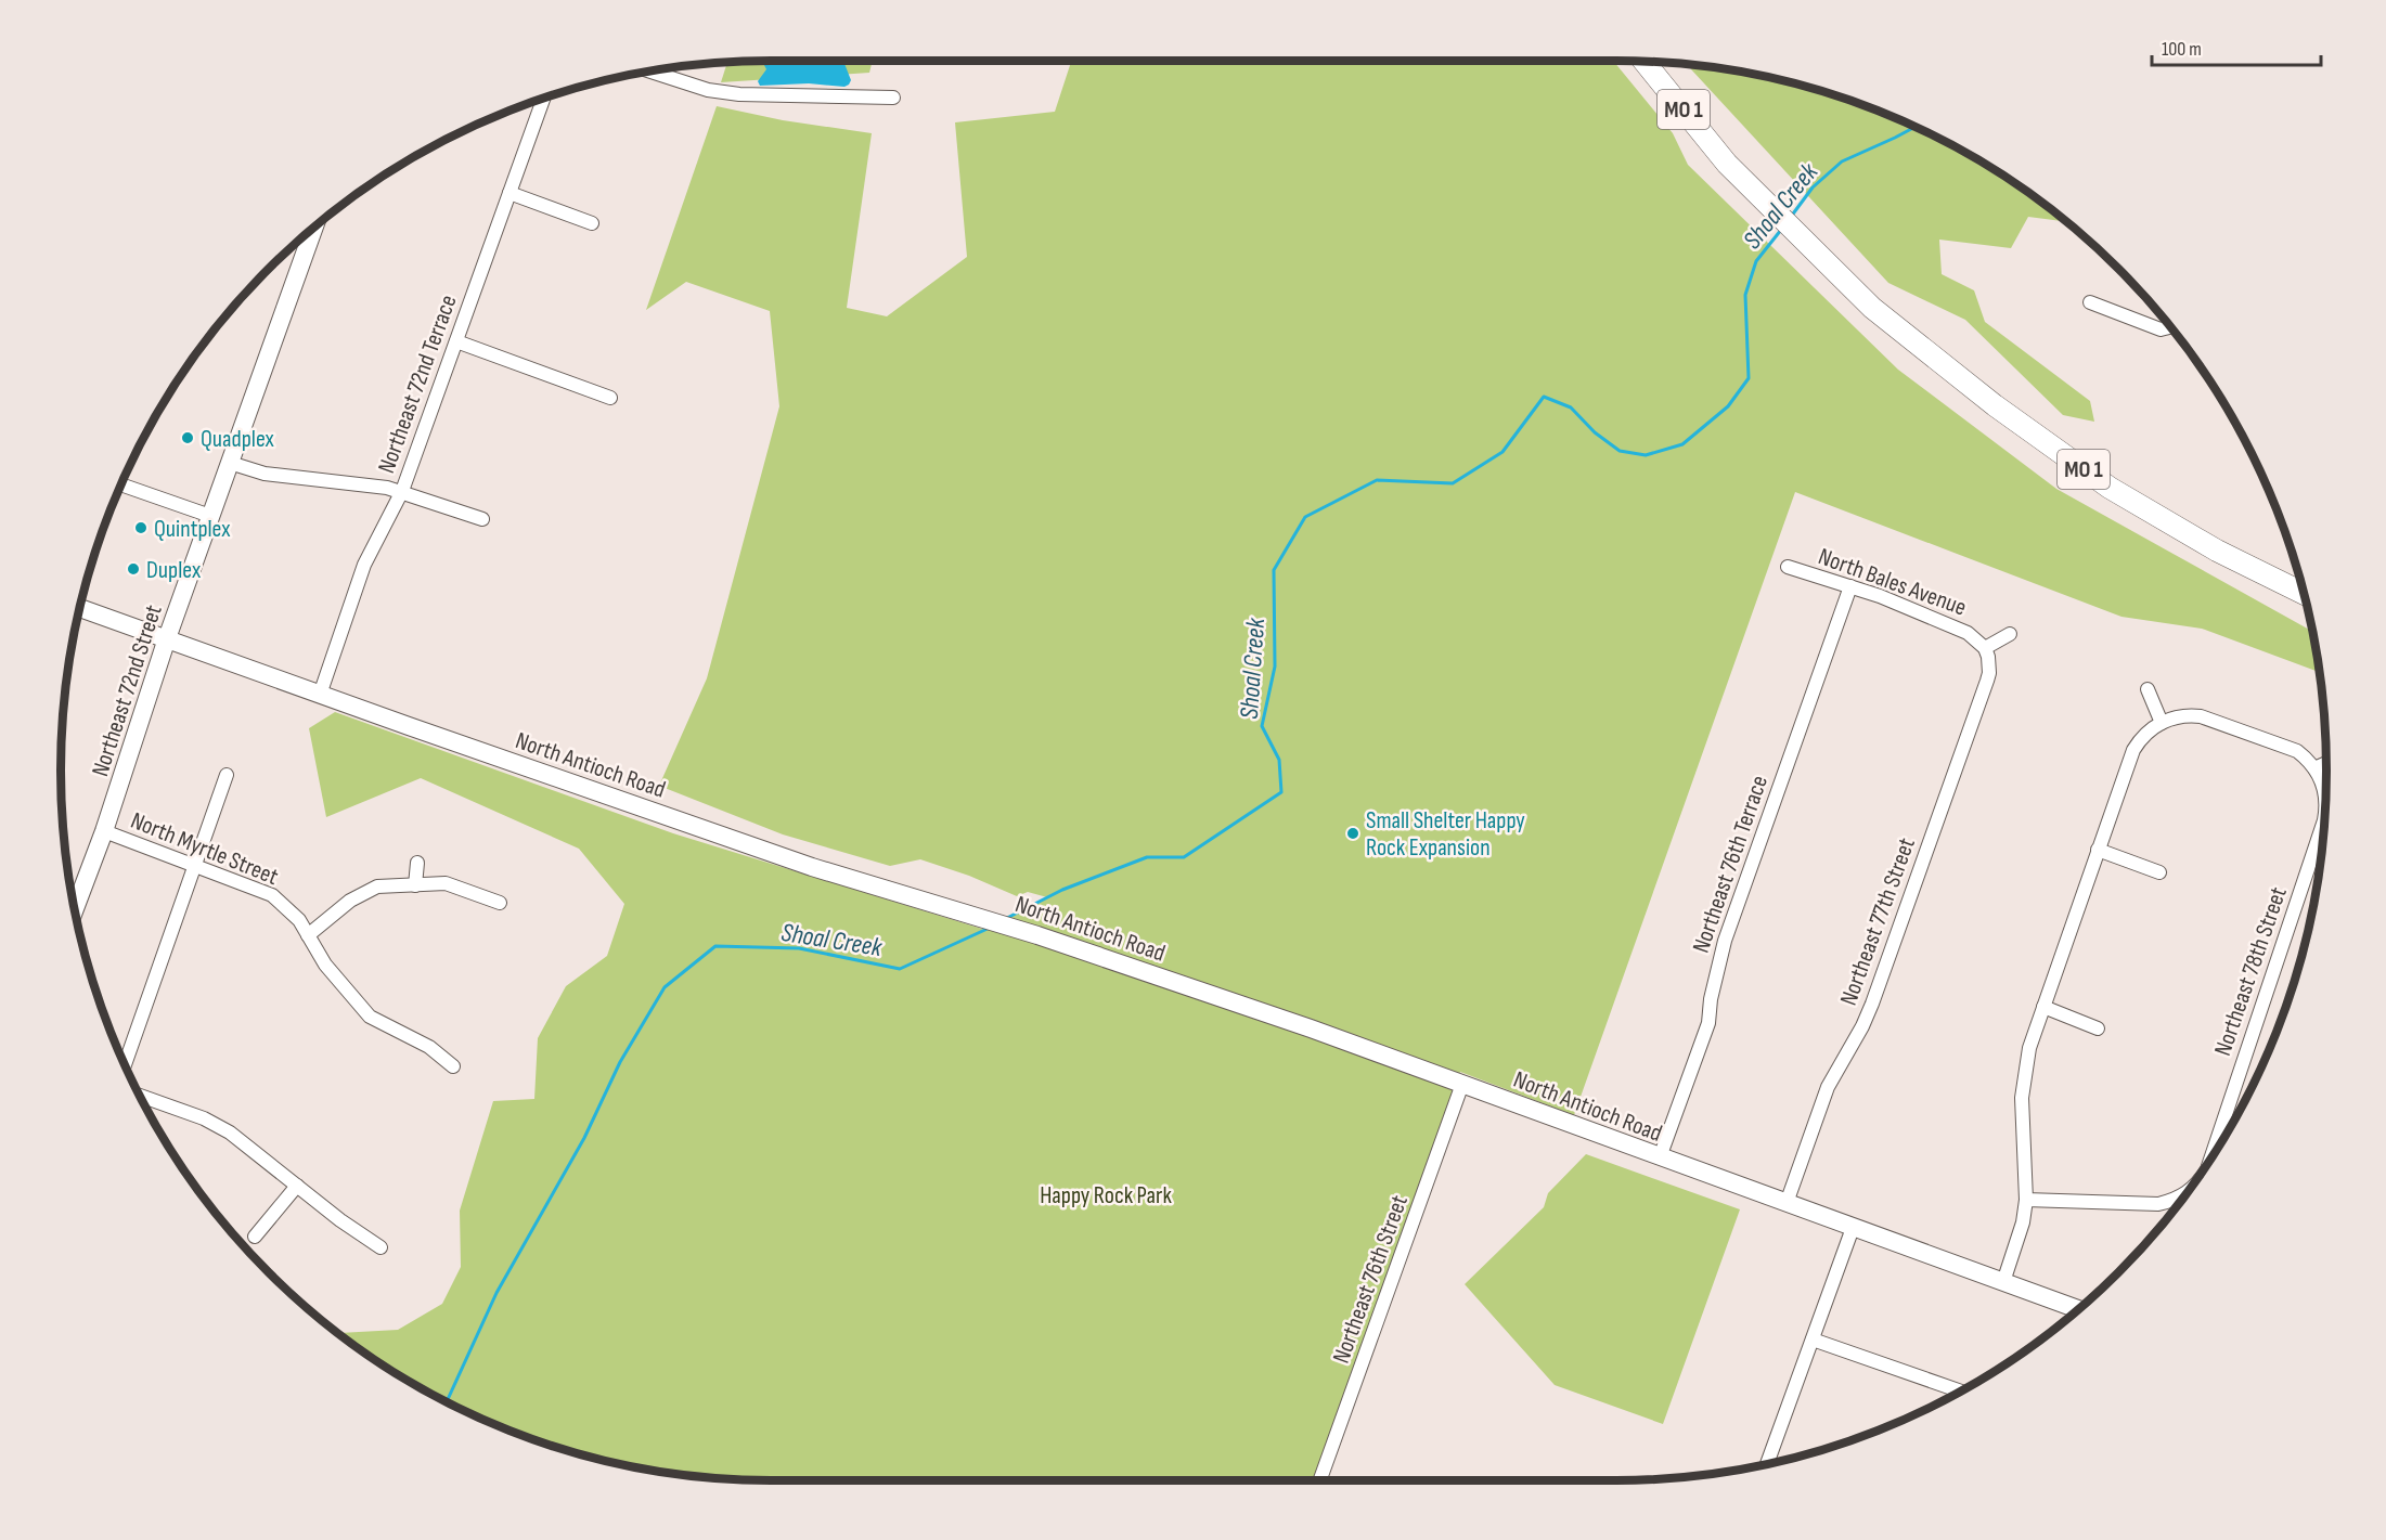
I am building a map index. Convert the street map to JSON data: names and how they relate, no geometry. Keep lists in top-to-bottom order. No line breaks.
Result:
{"streets":{"main road":["MO 1"],"street":["Northeast 72nd Terrace","North Bales Avenue","Northeast 72nd Street","North Antioch Road","North Myrtle Street","Northeast 76th Terrace","Northeast 77th Street","Northeast 78th Street","Northeast 76th Street"]},"crossings":[["Northeast 72nd Terrace","North Antioch Road"],["North Bales Avenue","Northeast 76th Terrace"],["North Bales Avenue","Northeast 77th Street"],["Northeast 72nd Street","North Antioch Road"],["Northeast 72nd Street","North Myrtle Street"],["North Antioch Road","Northeast 76th Terrace"],["North Antioch Road","Northeast 77th Street"],["North Antioch Road","Northeast 76th Street"]],"water":["Shoal Creek"],"parks":["Happy Rock Park"],"places":["Quadplex","Quintplex","Duplex","Small Shelter Happy Rock Expansion"],"scale_bar":"100 m"}
